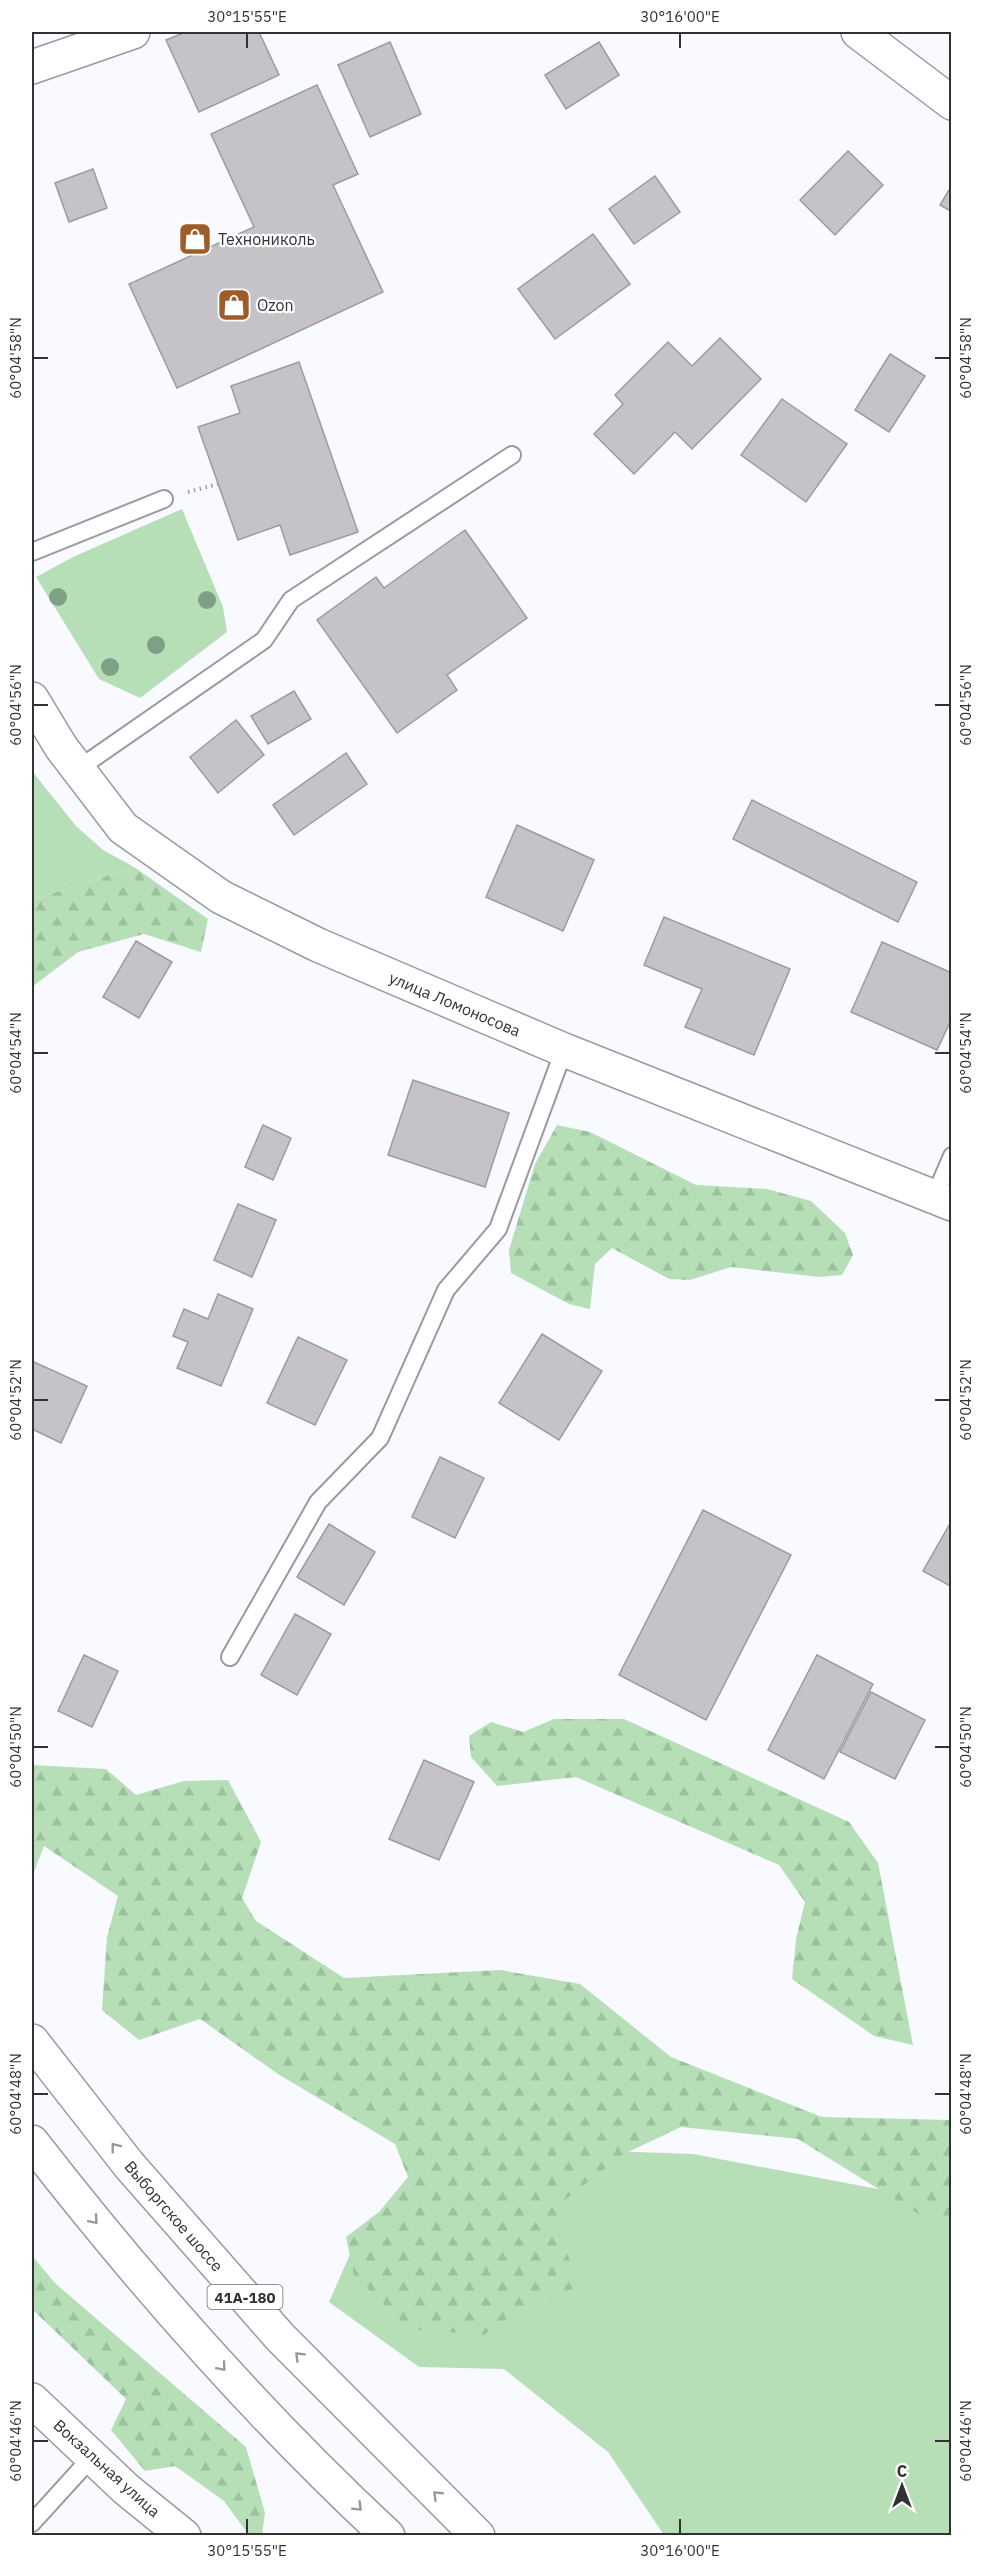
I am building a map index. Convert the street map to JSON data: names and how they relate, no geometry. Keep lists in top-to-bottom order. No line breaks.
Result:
{"streets":{"street":["улица Ломоносова","Выборгское шоссе","41А-180","Вокзальная улица"]},"places":{"shop":["Технониколь","Ozon"]},"north":"top","coordinates":["30°15'55\"E","30°16'00\"E","60°04'58\"N","60°04'56\"N","60°04'54\"N","60°04'52\"N","60°04'50\"N","60°04'48\"N","60°04'46\"N"]}
